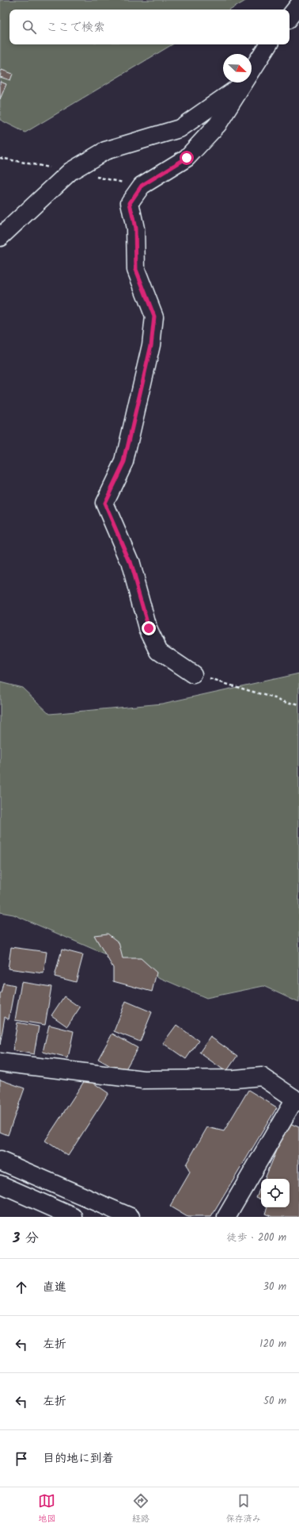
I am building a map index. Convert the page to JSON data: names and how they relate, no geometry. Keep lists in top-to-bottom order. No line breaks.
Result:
{"north":"bottom right","page":{"search":"ここで検索","heading":["3 分","徒歩 · 200 m"],"list":[["直進","30 m"],["左折","120 m"],["左折","50 m"],"目的地に到着"],"nav":["地図","経路","保存済み"]}}
